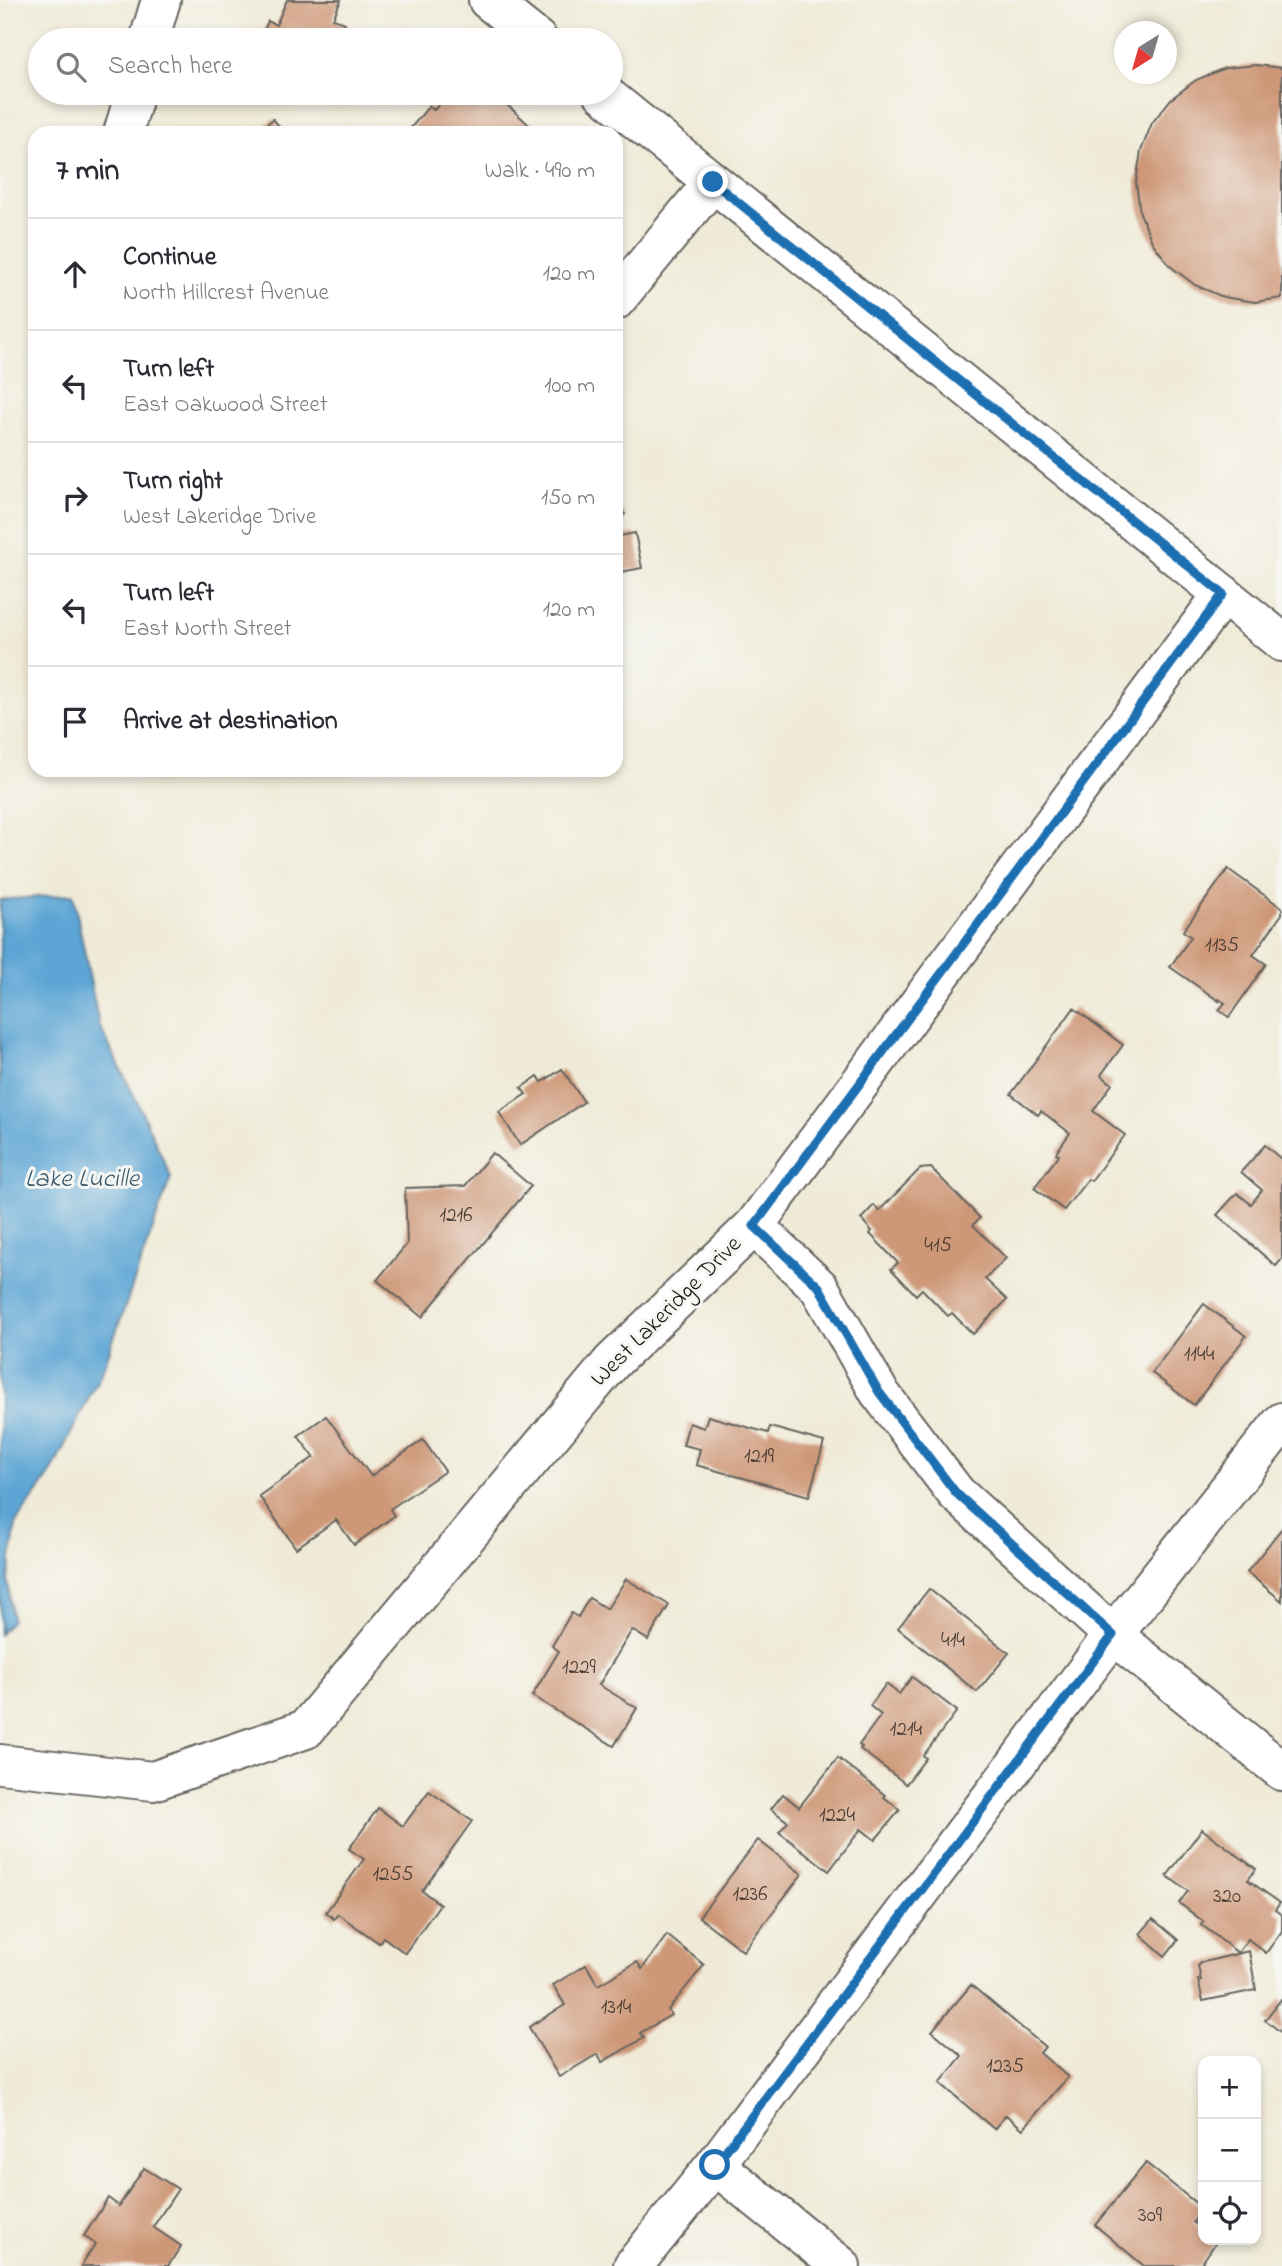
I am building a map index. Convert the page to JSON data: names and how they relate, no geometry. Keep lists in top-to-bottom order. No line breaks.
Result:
{"streets":{"street":["West Lakeridge Drive"]},"water":["Lake Lucille"],"house_numbers":["1135","1216","415","1144","1219","414","1229","1214","1224","1255","1236","320","1314","1235","309"],"north":"bottom left","page":{"search":"Search here","heading":["7 min","Walk · 490 m"],"list":[["Continue","North Hillcrest Avenue","120 m"],["Turn left","East Oakwood Street","100 m"],["Turn right","West Lakeridge Drive","150 m"],["Turn left","East North Street","120 m"],"Arrive at destination"],"map_buttons":["+","−"]}}
